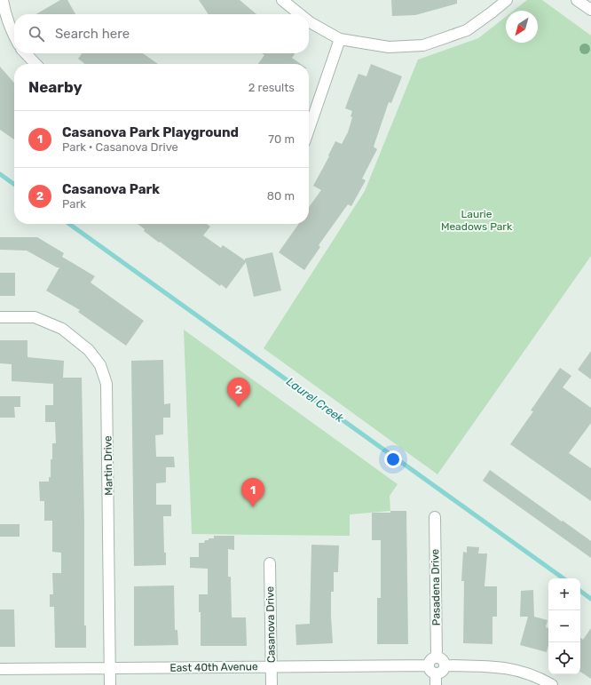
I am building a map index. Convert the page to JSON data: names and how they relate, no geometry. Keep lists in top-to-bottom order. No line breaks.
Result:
{"streets":{"street":["Martin Drive","Pasadena Drive","Casanova Drive","East 40th Avenue"]},"crossings":[["Martin Drive","East 40th Avenue"],["Pasadena Drive","East 40th Avenue"],["Casanova Drive","East 40th Avenue"]],"water":["Laurel Creek"],"parks":["Laurie Meadows Park"],"north":"bottom left","page":{"search":"Search here","heading":["Nearby","2 results"],"list":[{"mark":"1","name":"Casanova Park Playground","note":"Park · Casanova Drive","value":"70 m"},{"mark":"2","name":"Casanova Park","note":"Park","value":"80 m"}],"pins":["2","1"],"map_buttons":["+","−"]}}
